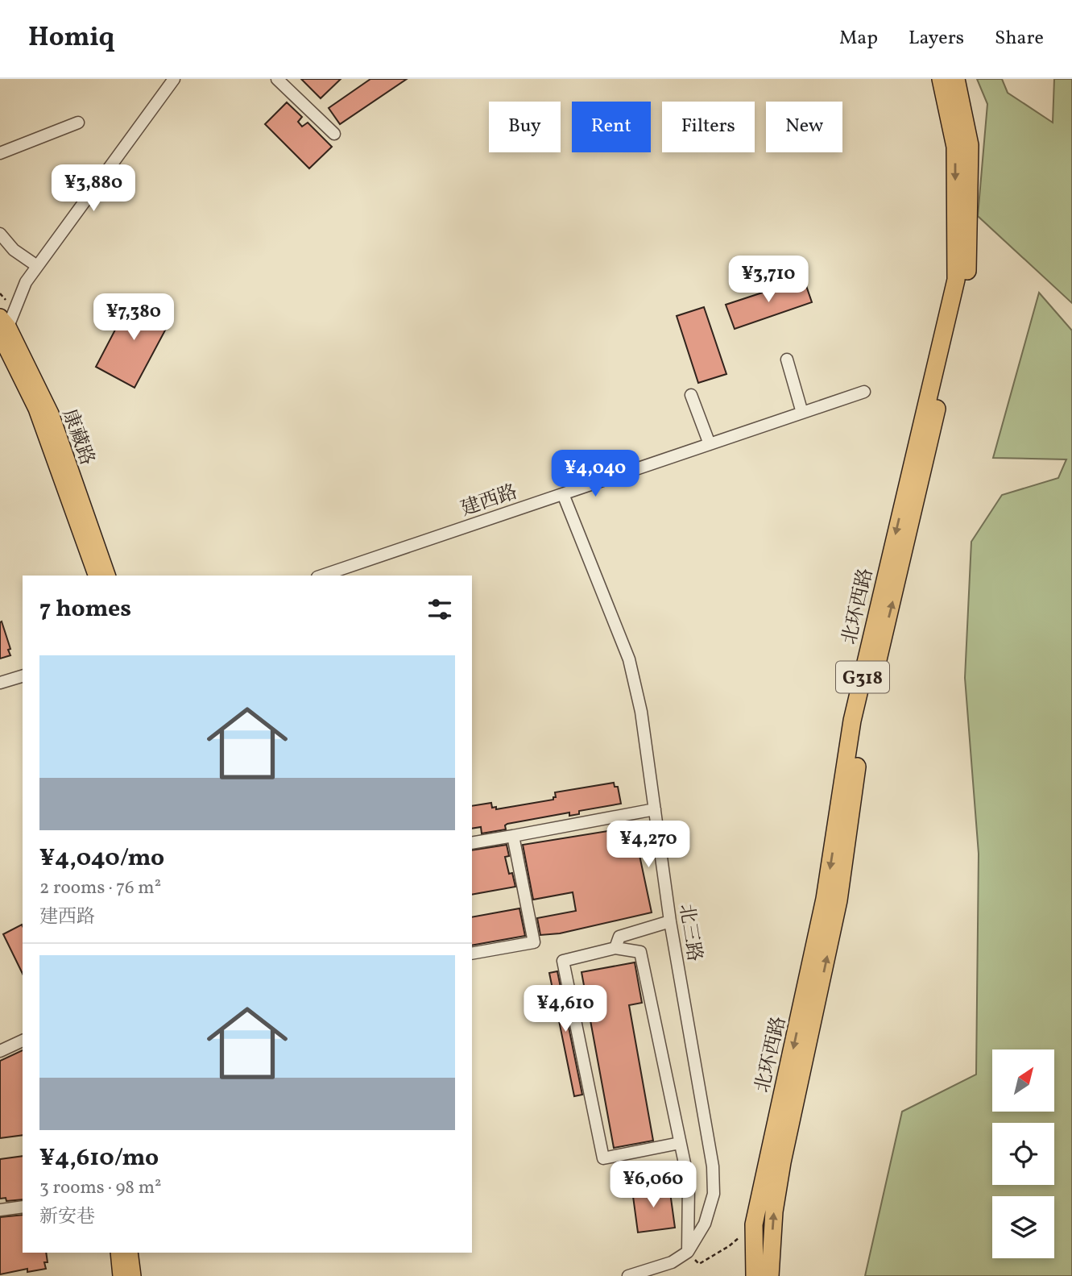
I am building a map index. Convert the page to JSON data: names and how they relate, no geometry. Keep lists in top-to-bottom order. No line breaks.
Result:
{"streets":{"highway":["北环西路","G318"],"main road":["康藏路"],"street":["建西路","北三路"]},"crossings":[["建西路","北三路"]],"north":"top right","page":{"header":"Homiq","nav":["Map","Layers","Share"],"chip":["Buy","Rent","Filters","New"],"price":["¥3,880","¥3,710","¥7,380","¥4,040","¥4,270","¥4,610","¥6,060"],"heading":"7 homes","list":[{"name":"¥4,040/mo","note":"2 rooms · 76 m² · 建西路"},{"name":"¥4,610/mo","note":"3 rooms · 98 m² · 新安巷"}]}}
